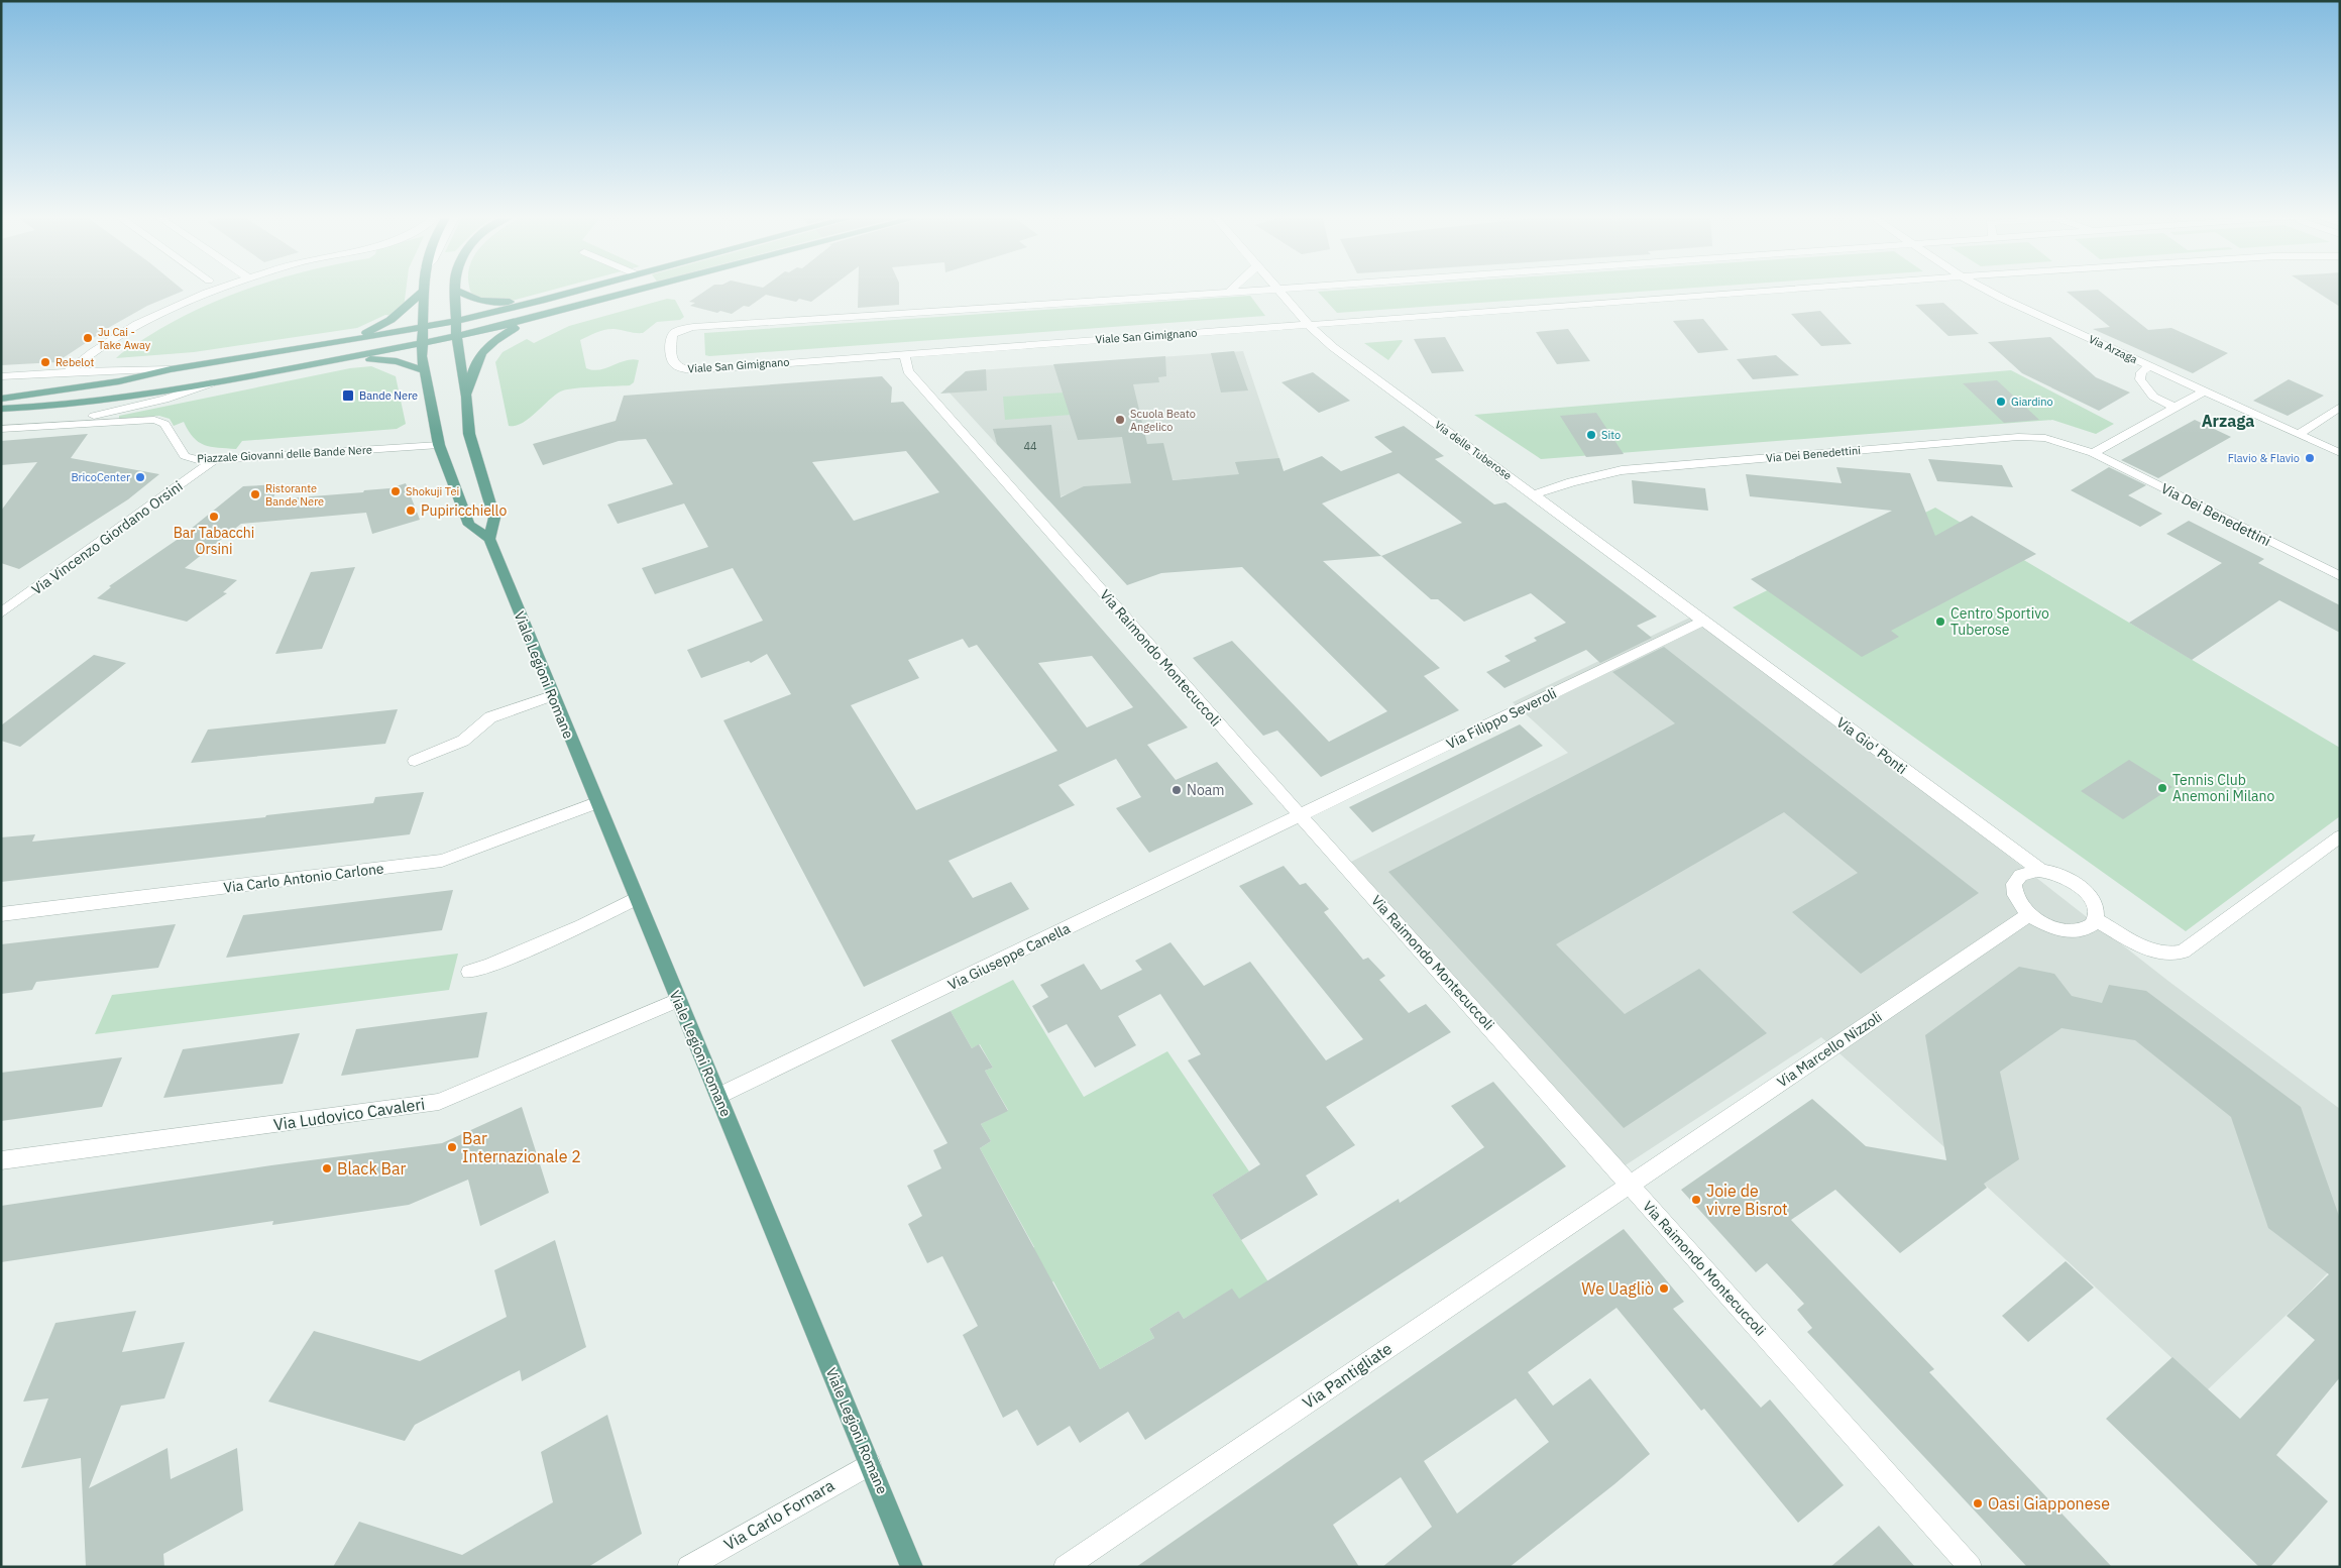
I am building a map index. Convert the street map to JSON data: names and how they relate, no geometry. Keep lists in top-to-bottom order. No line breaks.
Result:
{"streets":{"main road":["Viale Legioni Romane"],"street":["Viale San Gimignano","Via Arzaga","Via delle Tuberose","Piazzale Giovanni delle Bande Nere","Via Dei Benedettini","Via Vincenzo Giordano Orsini","Via Raimondo Montecuccoli","Via Filippo Severoli","Via Gio' Ponti","Via Carlo Antonio Carlone","Via Giuseppe Canella","Via Marcello Nizzoli","Via Ludovico Cavaleri","Via Pantigliate","Via Carlo Fornara"]},"crossings":[["Viale San Gimignano","Via delle Tuberose"],["Viale San Gimignano","Via Raimondo Montecuccoli"],["Via delle Tuberose","Via Dei Benedettini"],["Via delle Tuberose","Via Filippo Severoli"],["Via delle Tuberose","Via Gio' Ponti"],["Piazzale Giovanni delle Bande Nere","Via Vincenzo Giordano Orsini"],["Via Raimondo Montecuccoli","Via Filippo Severoli"],["Via Raimondo Montecuccoli","Via Giuseppe Canella"],["Via Raimondo Montecuccoli","Via Marcello Nizzoli"],["Via Raimondo Montecuccoli","Via Pantigliate"],["Viale Legioni Romane","Via Carlo Antonio Carlone"],["Viale Legioni Romane","Via Giuseppe Canella"],["Viale Legioni Romane","Via Ludovico Cavaleri"],["Viale Legioni Romane","Via Carlo Fornara"],["Via Filippo Severoli","Via Gio' Ponti"],["Via Filippo Severoli","Via Giuseppe Canella"],["Via Gio' Ponti","Via Marcello Nizzoli"],["Via Marcello Nizzoli","Via Pantigliate"]],"districts":["Arzaga"],"places":{"other":["Ju Cai - Take Away","Rebelot","Giardino","Scuola Beato Angelico","Sito","Flavio & Flavio","BricoCenter","Shokuji Tei","Ristorante Bande Nere","Pupiricchiello","Bar Tabacchi Orsini","Centro Sportivo Tuberose","Tennis Club Anemoni Milano","Noam","Bar Internazionale 2","Black Bar","Joie de vivre Bisrot","We Uagliò","Oasi Giapponese"],"transit":["Bande Nere"]},"house_numbers":["44"]}
